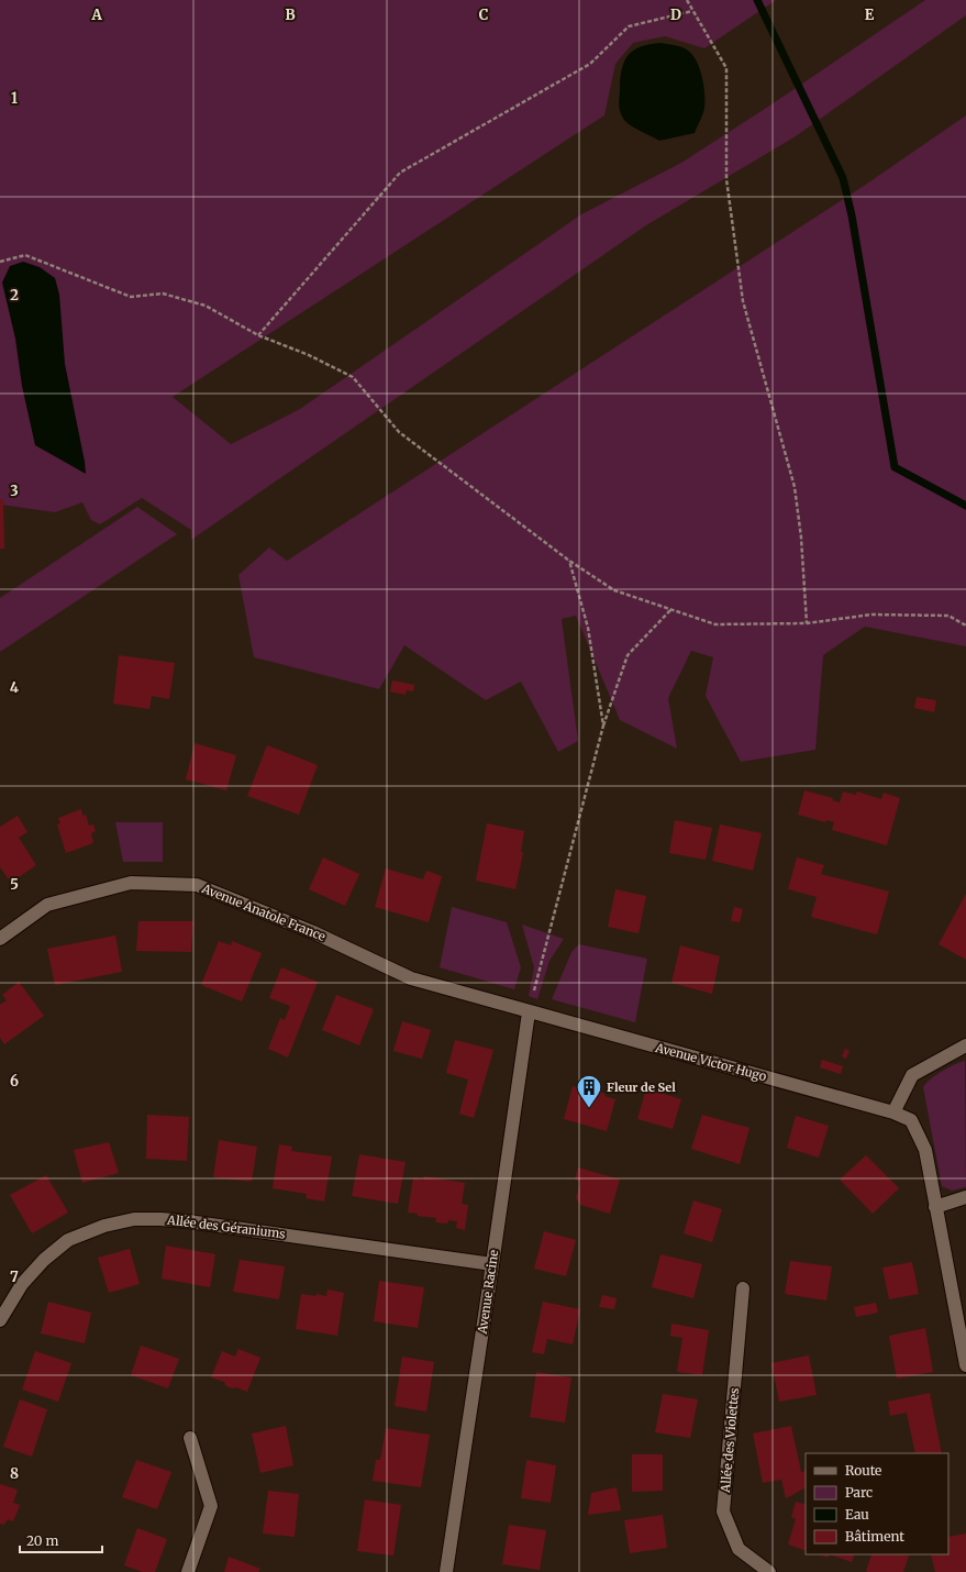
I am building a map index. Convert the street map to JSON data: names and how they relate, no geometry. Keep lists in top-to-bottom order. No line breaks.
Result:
{"streets":{"street":["Avenue Anatole France","Avenue Victor Hugo","Allée des Géraniums","Avenue Racine","Allée des Violettes"]},"crossings":[["Avenue Anatole France","Avenue Victor Hugo"],["Avenue Anatole France","Avenue Racine"],["Avenue Victor Hugo","Avenue Racine"],["Allée des Géraniums","Avenue Racine"]],"places":{"building":["Fleur de Sel"]},"legend":["Route","Parc","Eau","Bâtiment"],"scale_bar":"20 m","grid":{"columns":["A","B","C","D","E"],"rows":["1","2","3","4","5","6","7","8"]}}
